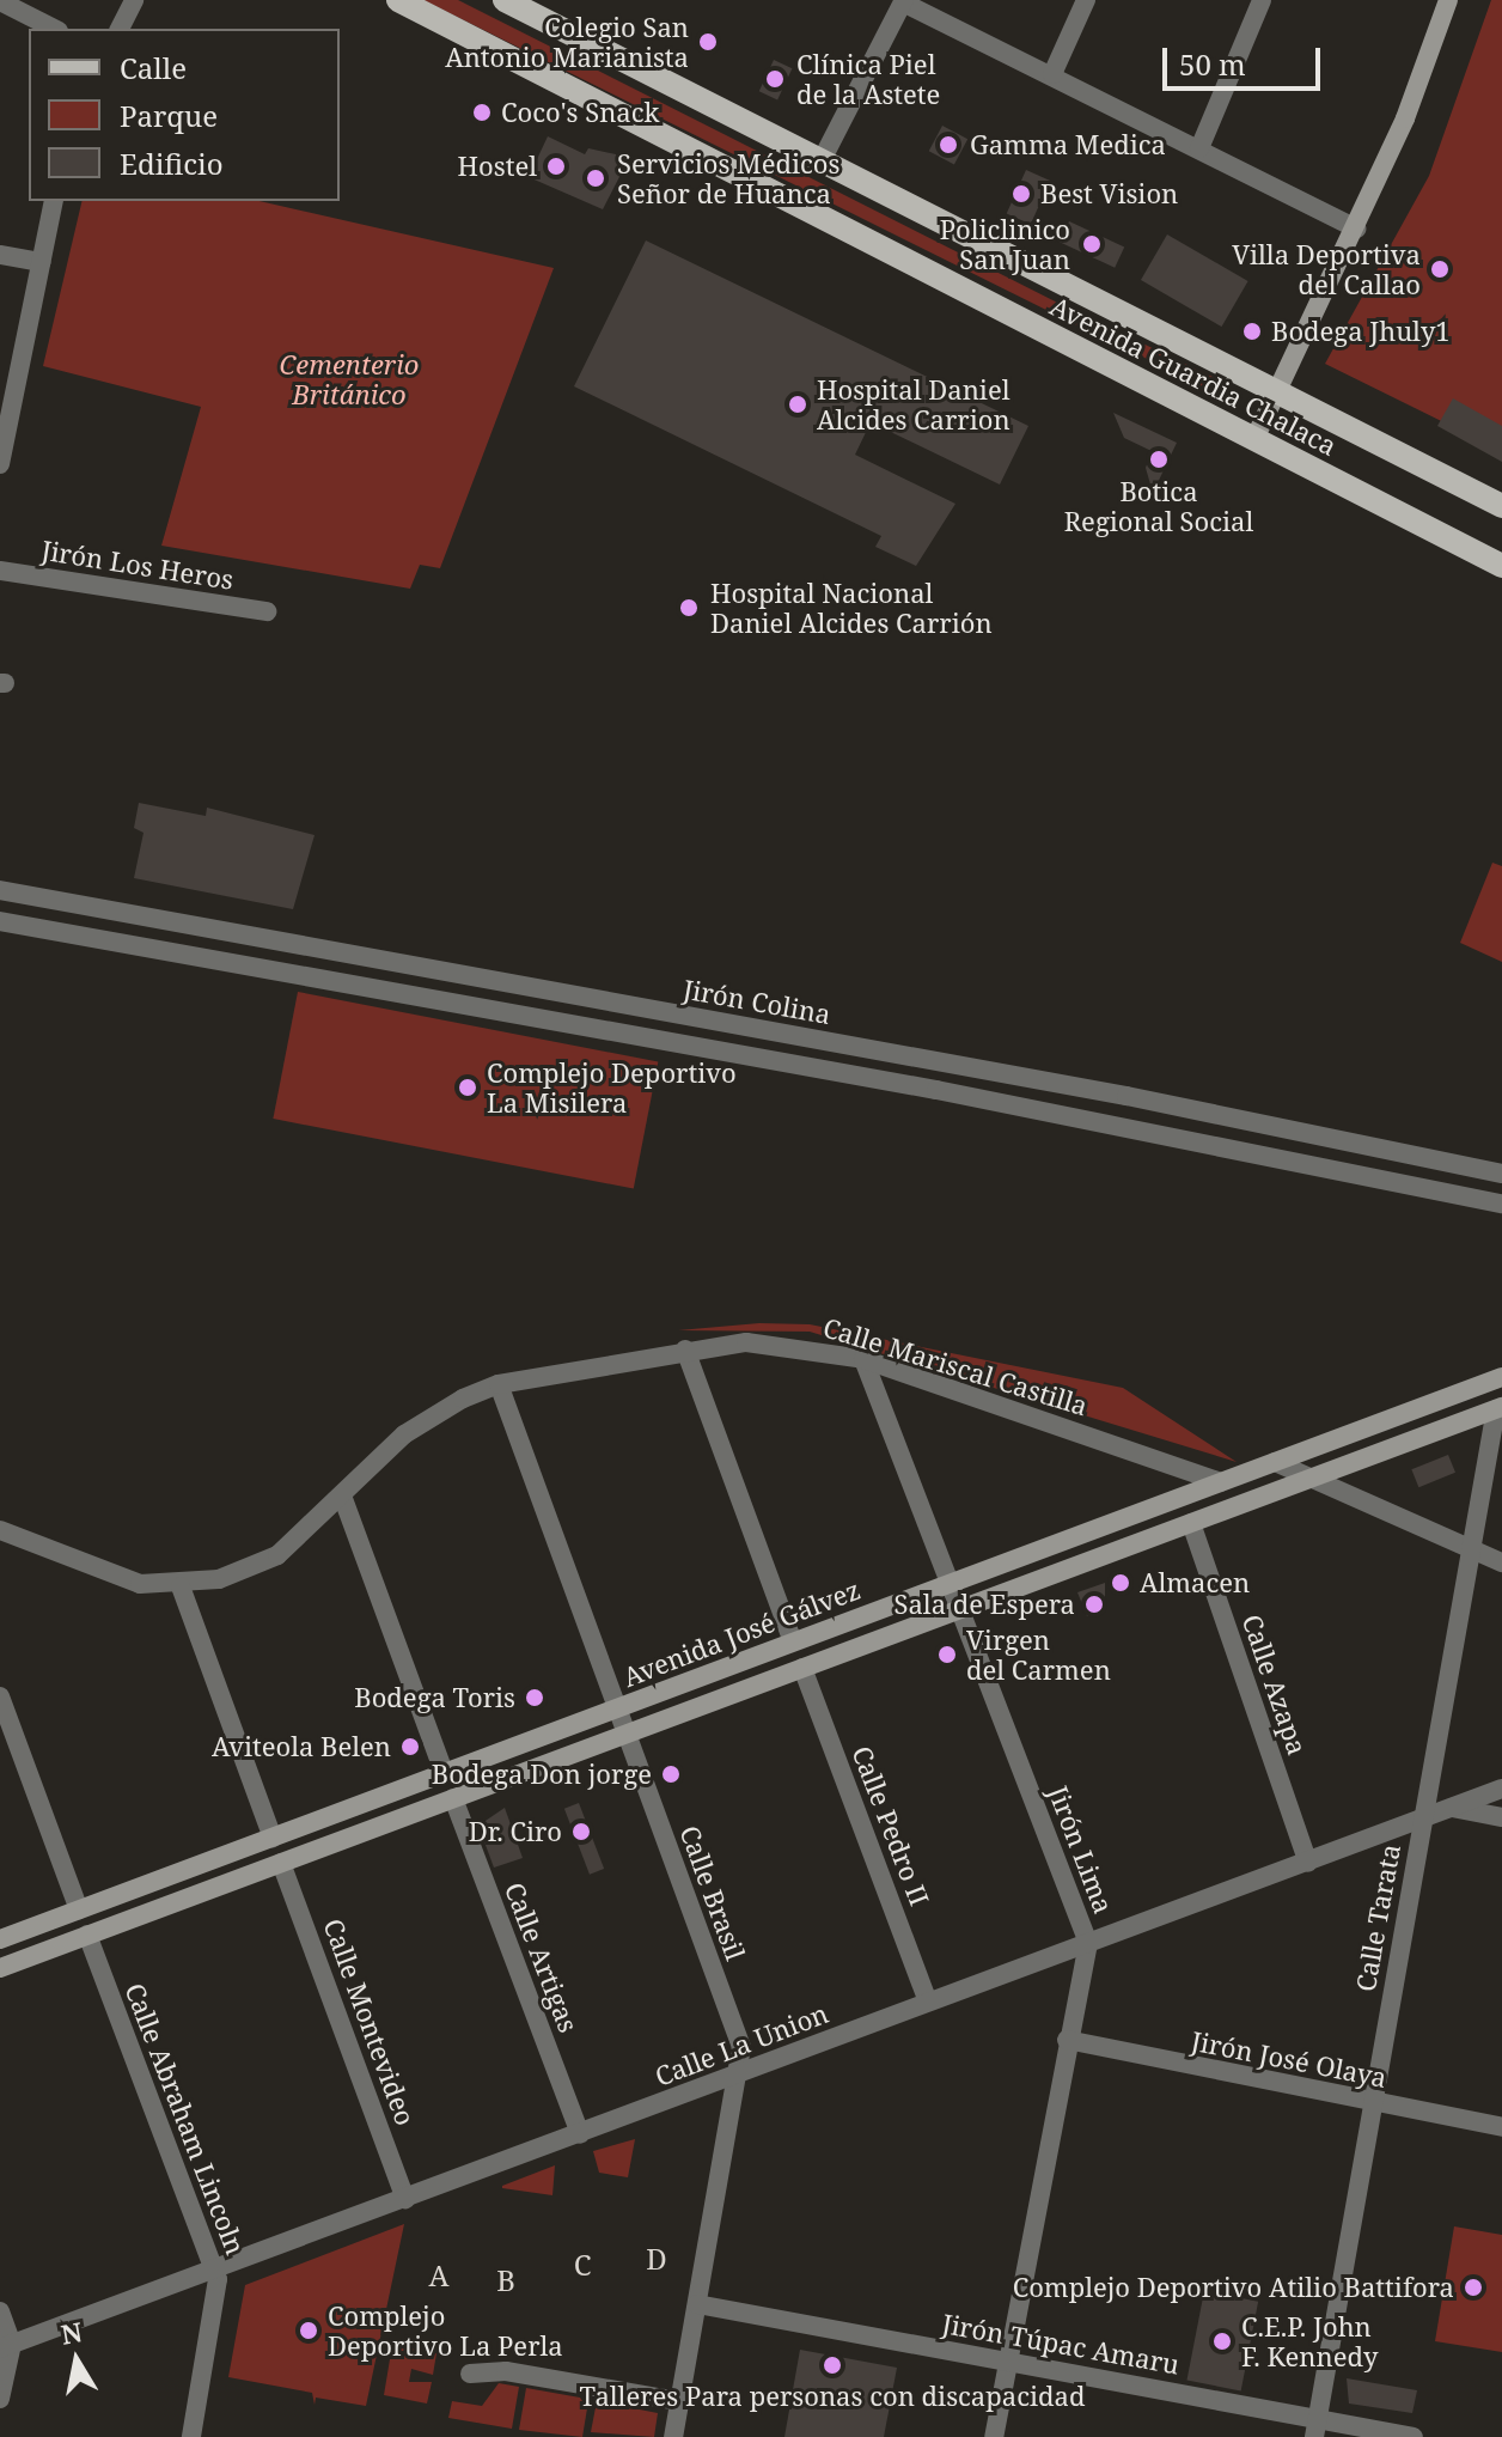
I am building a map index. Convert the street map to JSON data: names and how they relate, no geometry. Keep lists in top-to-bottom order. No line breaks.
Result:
{"streets":{"main road":["Avenida Guardia Chalaca","Avenida José Gálvez"],"street":["Jirón Los Heros","Jirón Colina","Calle Mariscal Castilla","Calle Azapa","Calle Pedro II","Jirón Lima","Calle Brasil","Calle Tarata","Calle Artigas","Calle Montevideo","Calle La Union","Jirón José Olaya","Calle Abraham Lincoln","Jirón Túpac Amaru"]},"crossings":[["Calle Mariscal Castilla","Avenida José Gálvez"],["Calle Mariscal Castilla","Jirón Lima"],["Calle Mariscal Castilla","Calle Brasil"],["Avenida José Gálvez","Calle Azapa"],["Avenida José Gálvez","Calle Pedro II"],["Avenida José Gálvez","Jirón Lima"],["Avenida José Gálvez","Calle Brasil"],["Avenida José Gálvez","Calle Tarata"],["Avenida José Gálvez","Calle Artigas"],["Avenida José Gálvez","Calle Montevideo"],["Avenida José Gálvez","Calle Abraham Lincoln"],["Calle Azapa","Calle La Union"],["Calle Pedro II","Calle La Union"],["Jirón Lima","Calle La Union"],["Jirón Lima","Jirón José Olaya"],["Jirón Lima","Jirón Túpac Amaru"],["Calle Brasil","Calle La Union"],["Calle Brasil","Jirón Túpac Amaru"],["Calle Tarata","Calle La Union"],["Calle Tarata","Jirón José Olaya"],["Calle Tarata","Jirón Túpac Amaru"],["Calle Artigas","Calle La Union"],["Calle Montevideo","Calle La Union"],["Calle La Union","Calle Abraham Lincoln"]],"districts":["D","C","A","B"],"parks":["Cementerio Británico"],"places":["Colegio San Antonio Marianista","Clínica Piel de la Astete","Coco's Snack","Gamma Medica","Hostel","Servicios Médicos Señor de Huanca","Best Vision","Policlinico San Juan","Villa Deportiva del Callao","Bodega Jhuly1","Hospital Daniel Alcides Carrion","Botica Regional Social","Hospital Nacional Daniel Alcides Carrión","Complejo Deportivo La Misilera","Almacen","Sala de Espera","Virgen del Carmen","Bodega Toris","Aviteola Belen","Bodega Don jorge","Dr. Ciro","Complejo Deportivo Atilio Battifora","Complejo Deportivo La Perla","C.E.P. John F. Kennedy","Talleres Para personas con discapacidad"],"legend":["Calle","Parque","Edificio"],"scale_bar":"50 m","north":"top"}
